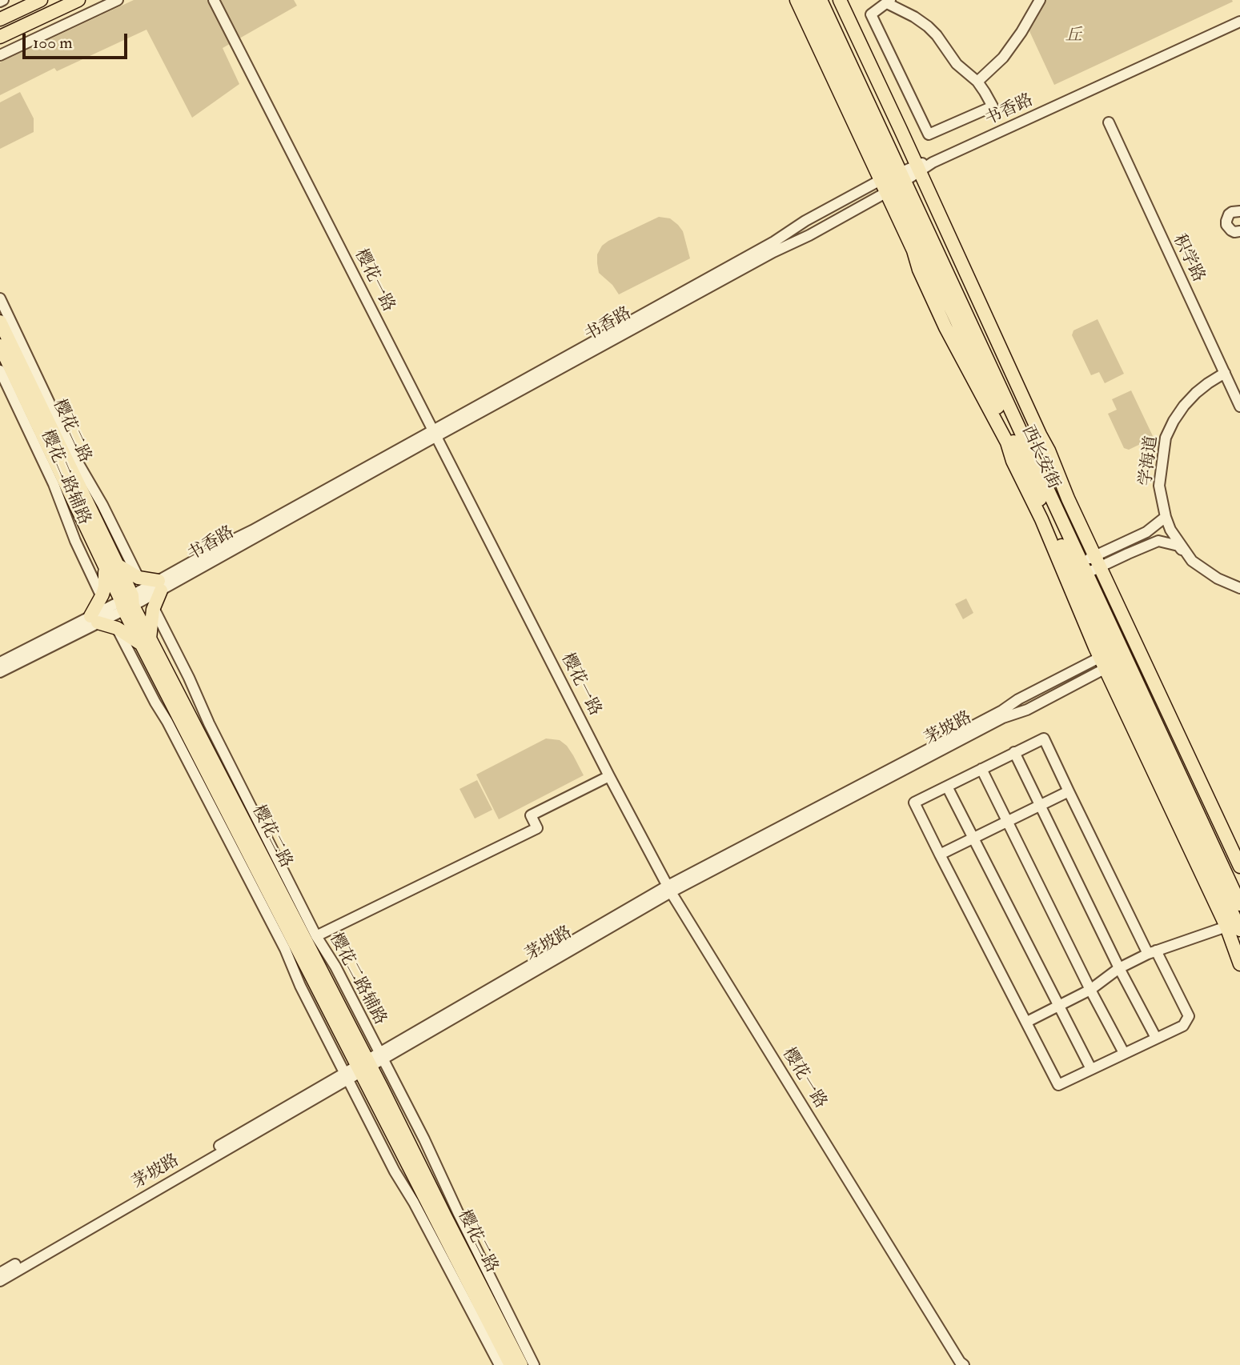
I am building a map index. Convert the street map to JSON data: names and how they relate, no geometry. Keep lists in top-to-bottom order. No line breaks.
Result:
{"streets":{"main road":["樱花二路","西长安街"],"street":["书香路","积学路","樱花一路","学海道","樱花二路辅路","茅坡路"]},"crossings":[["书香路","樱花一路"],["书香路","樱花二路"],["书香路","西长安街"],["积学路","学海道"],["樱花一路","茅坡路"],["樱花二路","茅坡路"],["西长安街","茅坡路"],["樱花二路辅路","茅坡路"]],"parks":["丘"],"scale_bar":"100 m"}
